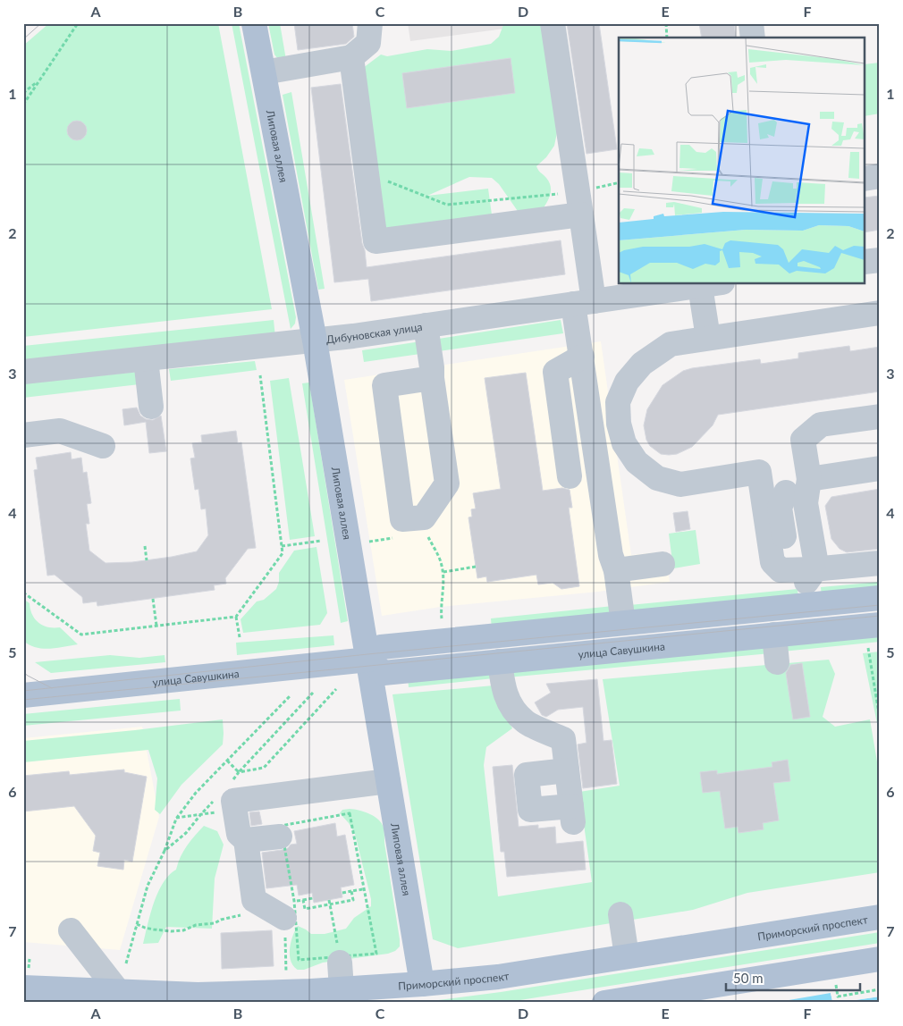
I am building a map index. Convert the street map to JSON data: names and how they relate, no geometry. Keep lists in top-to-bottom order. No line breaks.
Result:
{"streets":{"main road":["Липовая аллея","улица Савушкина","Приморский проспект"],"street":["Дибуновская улица"]},"crossings":[["Липовая аллея","Дибуновская улица"],["Липовая аллея","улица Савушкина"],["Липовая аллея","Приморский проспект"]],"scale_bar":"50 m","grid":{"columns":["A","B","C","D","E","F"],"rows":["1","2","3","4","5","6","7"]}}
